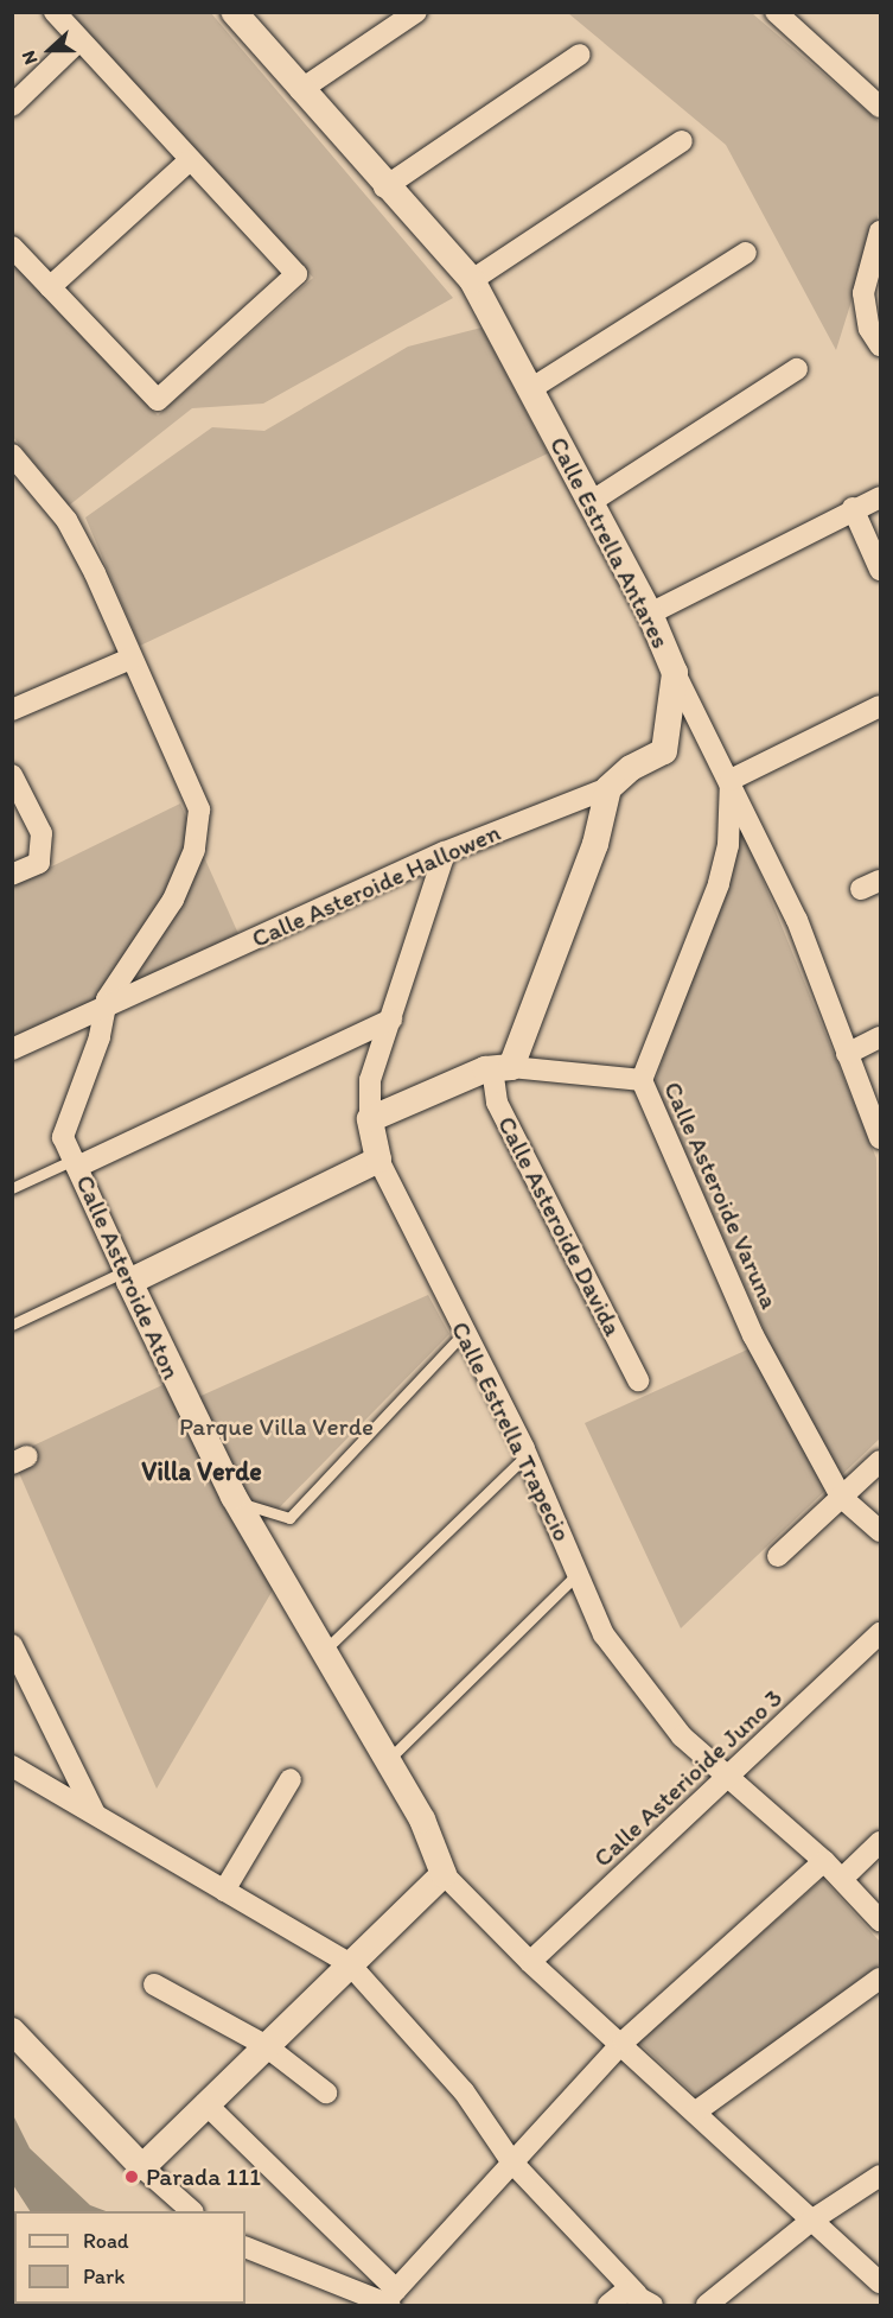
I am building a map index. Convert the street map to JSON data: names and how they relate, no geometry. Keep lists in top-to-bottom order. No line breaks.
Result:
{"streets":{"street":["Calle Estrella Antares","Calle Asteroide Hallowen","Calle Asteroide Varuna","Calle Asteroide Davida","Calle Asteroide Aton","Calle Estrella Trapecio","Calle Asterioide Juno 3"]},"crossings":[["Calle Estrella Antares","Calle Asteroide Hallowen"],["Calle Estrella Antares","Calle Asteroide Varuna"],["Calle Asteroide Hallowen","Calle Asteroide Davida"],["Calle Asteroide Hallowen","Calle Asteroide Aton"],["Calle Asteroide Hallowen","Calle Estrella Trapecio"],["Calle Estrella Trapecio","Calle Asterioide Juno 3"]],"districts":["Villa Verde"],"parks":["Parque Villa Verde"],"places":["Parada 111"],"legend":["Road","Park"],"north":"left"}
